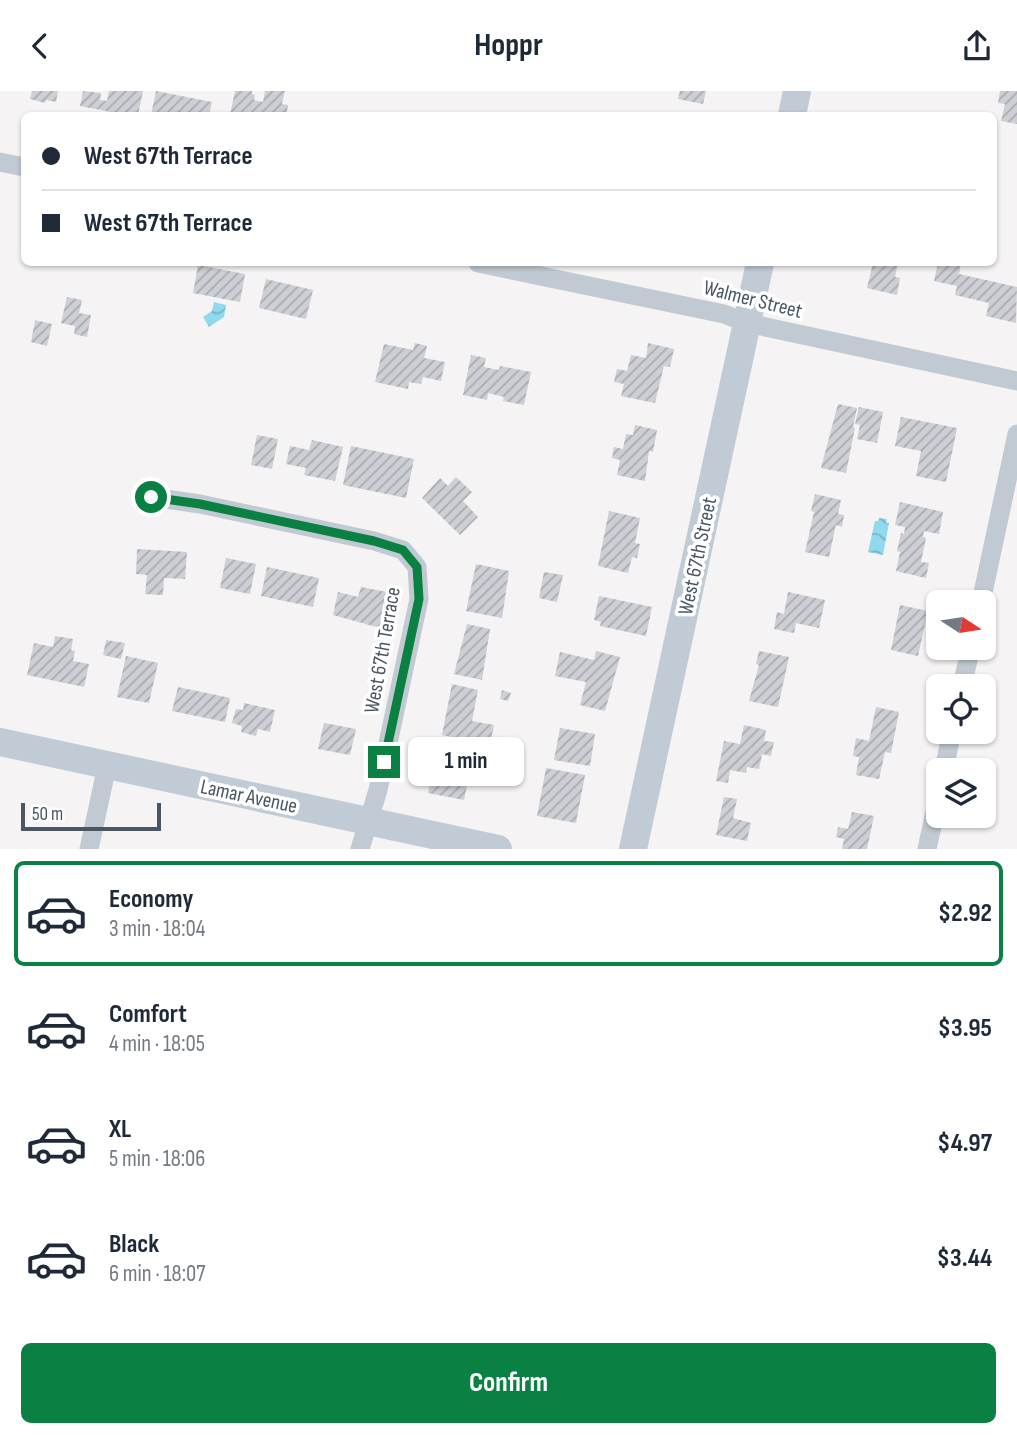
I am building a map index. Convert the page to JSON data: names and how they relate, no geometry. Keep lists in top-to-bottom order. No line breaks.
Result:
{"streets":{"street":["Walmer Street","West 67th Street","West 67th Terrace","Lamar Avenue"]},"crossings":[["Walmer Street","West 67th Street"],["West 67th Terrace","Lamar Avenue"]],"scale_bar":"50 m","north":"right","page":{"header":"Hoppr","banner":["West 67th Terrace","West 67th Terrace"],"bubble":"1 min","scale":"50 m","list":[{"name":"Economy","note":"3 min · 18:04","value":"$2.92"},{"name":"Comfort","note":"4 min · 18:05","value":"$3.95"},{"name":"XL","note":"5 min · 18:06","value":"$4.97"},{"name":"Black","note":"6 min · 18:07","value":"$3.44"}],"buttons":"Confirm"}}
